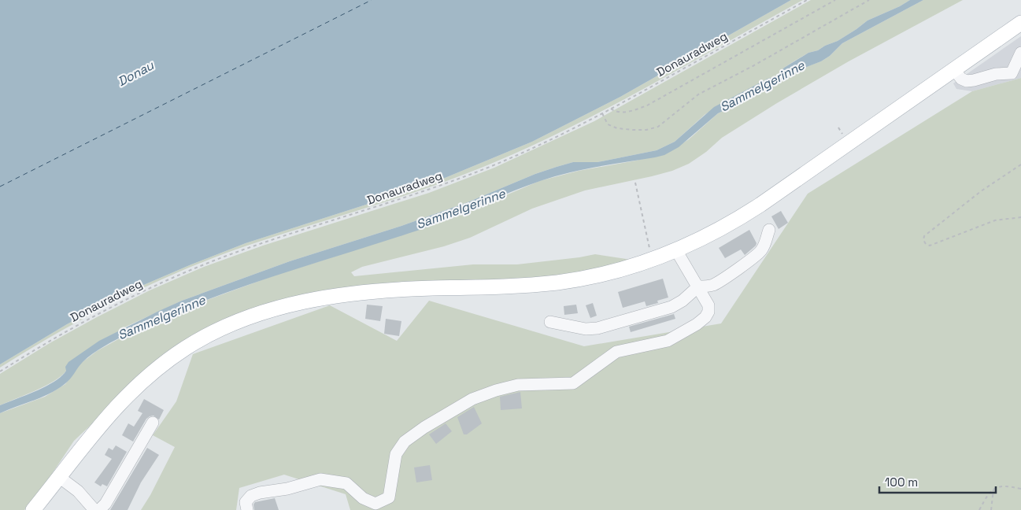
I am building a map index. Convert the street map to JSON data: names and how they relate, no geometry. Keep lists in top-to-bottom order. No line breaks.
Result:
{"streets":{"path":["Donauradweg"]},"water":["Donau","Sammelgerinne"],"scale_bar":"100 m"}
